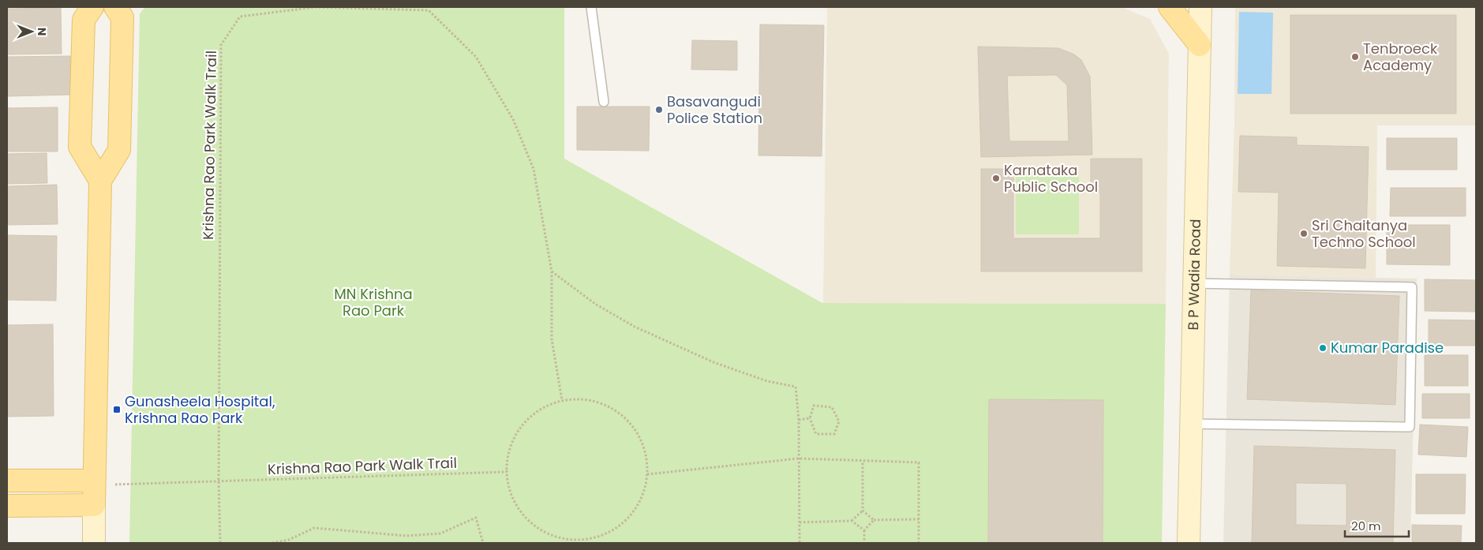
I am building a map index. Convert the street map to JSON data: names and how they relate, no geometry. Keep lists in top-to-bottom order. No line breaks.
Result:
{"streets":{"street":["B P Wadia Road"],"path":["Krishna Rao Park Walk Trail"]},"parks":["MN Krishna Rao Park"],"places":{"other":["Tenbroeck Academy","Basavangudi Police Station","Karnataka Public School","Sri Chaitanya Techno School","Kumar Paradise"],"transit":["Gunasheela Hospital, Krishna Rao Park"]},"scale_bar":"20 m","north":"right"}
